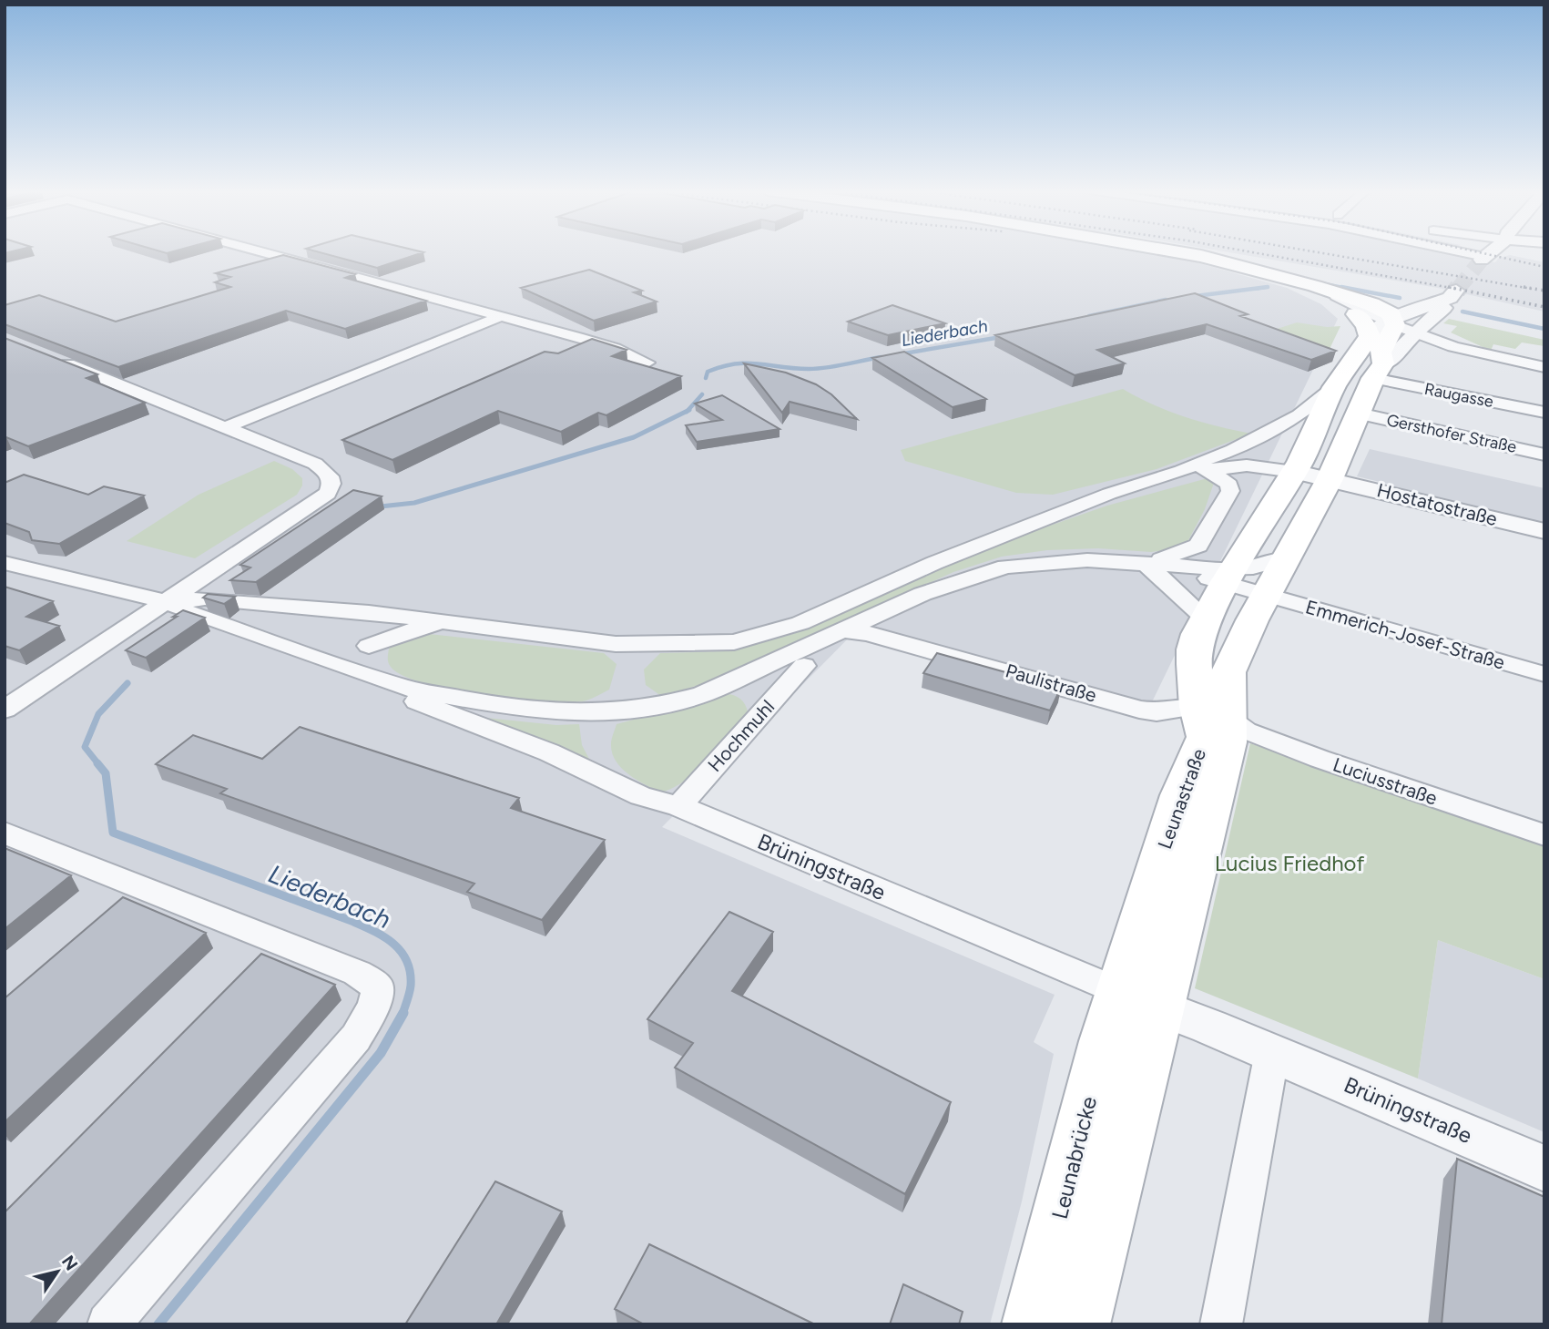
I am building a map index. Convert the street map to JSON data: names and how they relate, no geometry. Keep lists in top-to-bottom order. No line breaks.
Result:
{"streets":{"main road":["Leunastraße","Leunabrücke"],"street":["Raugasse","Gersthofer Straße","Hostatostraße","Emmerich-Josef-Straße","Paulistraße","Hochmuhl","Luciusstraße","Brüningstraße"]},"crossings":[["Raugasse","Leunastraße"],["Gersthofer Straße","Leunastraße"],["Hostatostraße","Leunastraße"],["Emmerich-Josef-Straße","Leunastraße"],["Paulistraße","Luciusstraße"],["Paulistraße","Leunastraße"],["Hochmuhl","Brüningstraße"],["Luciusstraße","Leunastraße"],["Leunastraße","Brüningstraße"],["Leunastraße","Leunabrücke"],["Brüningstraße","Leunabrücke"]],"water":["Liederbach"],"parks":["Lucius Friedhof"],"north":"top right"}
